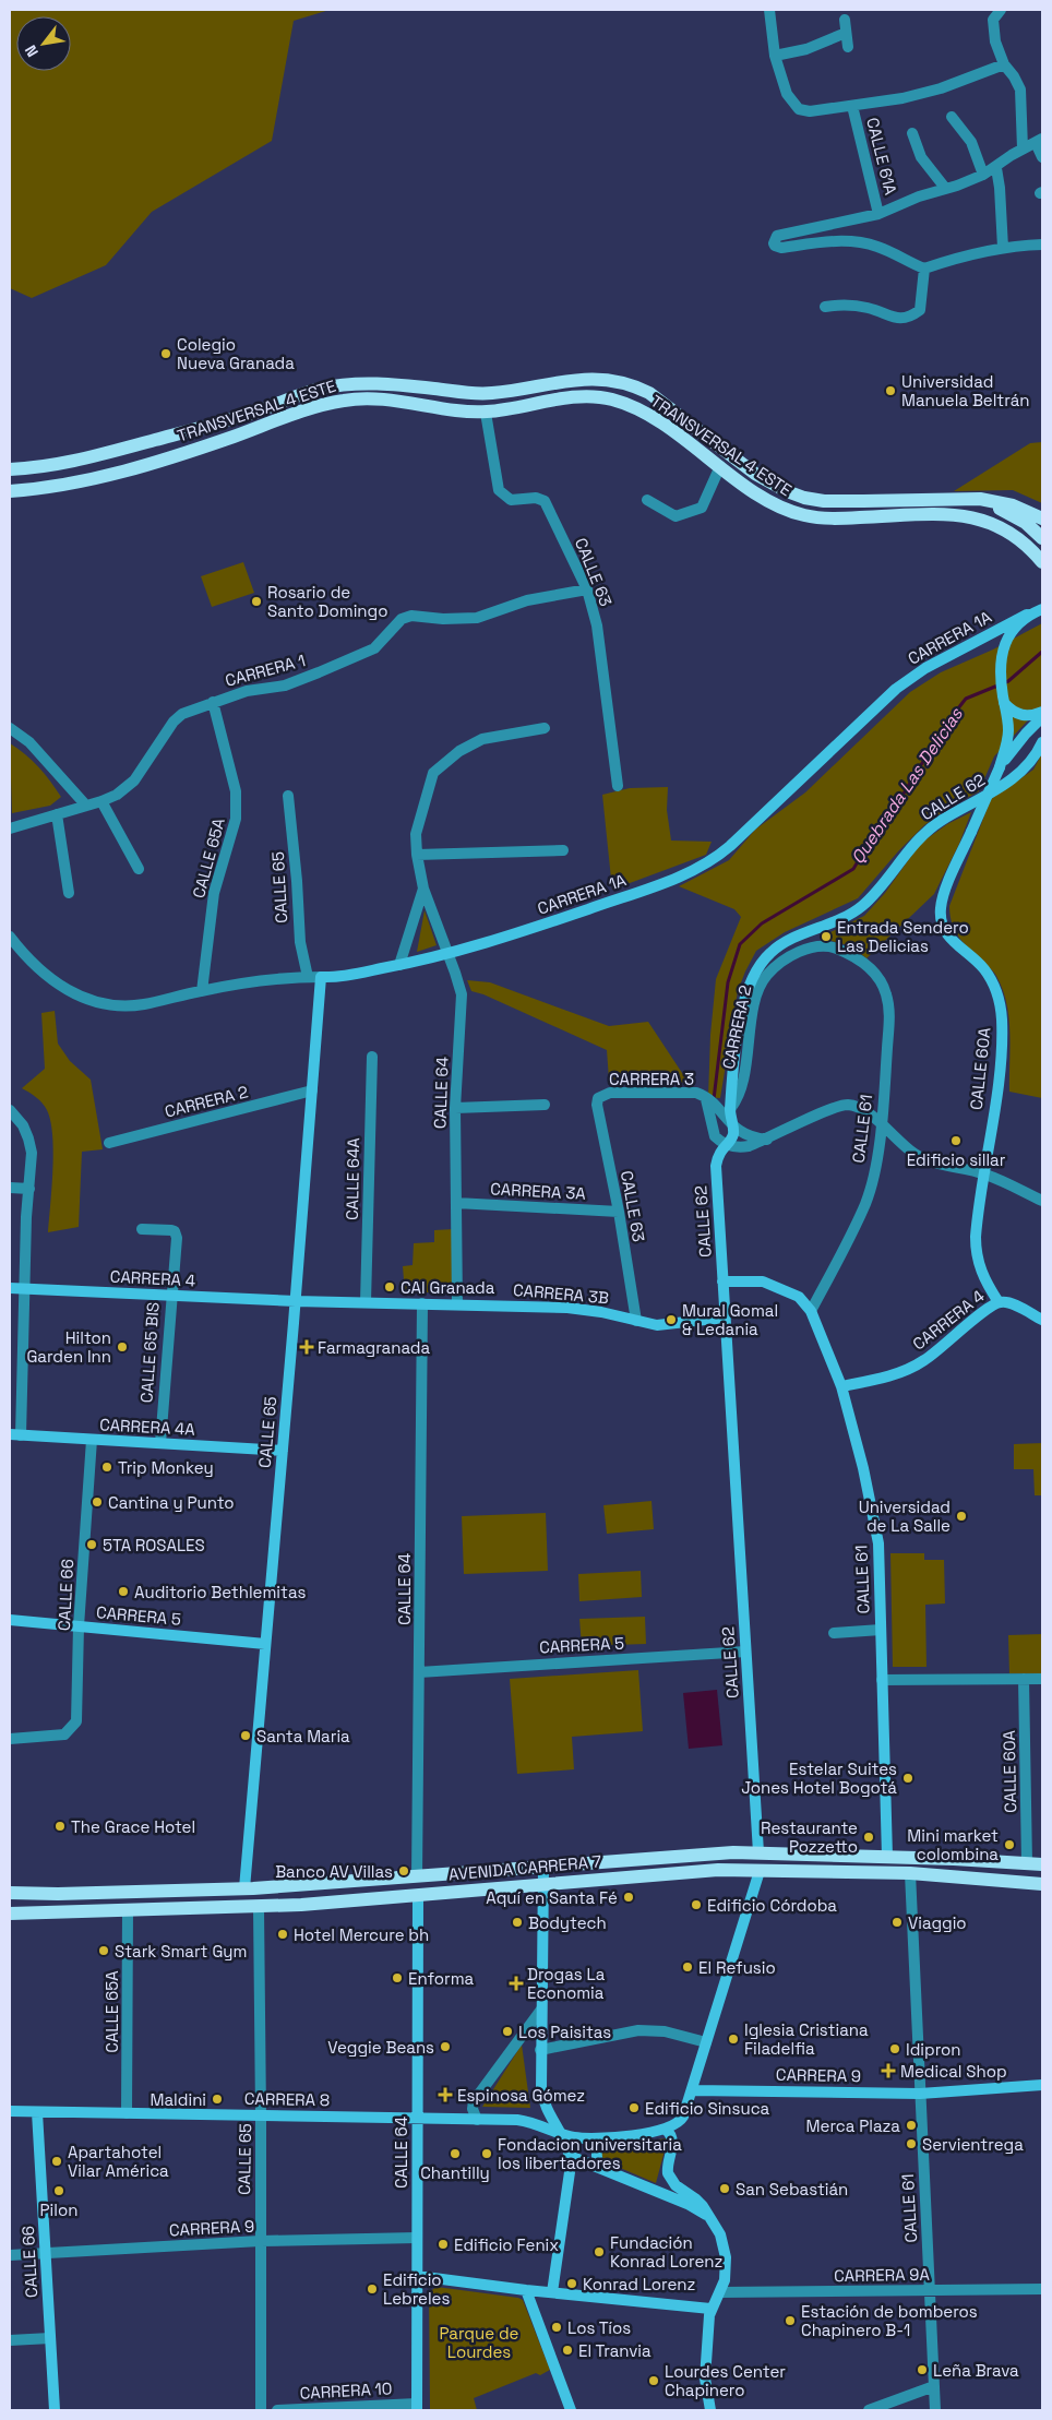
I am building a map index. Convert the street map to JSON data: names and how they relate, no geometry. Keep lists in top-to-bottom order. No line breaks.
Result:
{"streets":{"main road":["TRANSVERSAL 4 ESTE","AVENIDA CARRERA 7"],"street":["CALLE 61A","CALLE 63","CARRERA 1A","CARRERA 1","CALLE 62","CALLE 65A","CALLE 65","CARRERA 2","CALLE 60A","CARRERA 3","CALLE 64","CALLE 61","CALLE 64A","CARRERA 3A","CARRERA 4","CARRERA 3B","CALLE 65 BIS","CARRERA 4A","CALLE 66","CARRERA 5","CARRERA 9","CARRERA 8","CARRERA 9A","CARRERA 10"]},"crossings":[["TRANSVERSAL 4 ESTE","CALLE 63"],["CALLE 63","CARRERA 1"],["CALLE 63","CARRERA 3"],["CALLE 63","CARRERA 3A"],["CALLE 63","CARRERA 3B"],["CARRERA 1A","CALLE 65A"],["CARRERA 1A","CALLE 65"],["CARRERA 1A","CALLE 60A"],["CARRERA 1A","CALLE 64"],["CARRERA 1","CALLE 65A"],["CALLE 62","CARRERA 2"],["CALLE 62","CARRERA 3"],["CALLE 62","CALLE 61"],["CALLE 62","CARRERA 3B"],["CALLE 62","CARRERA 5"],["CALLE 62","AVENIDA CARRERA 7"],["CALLE 65A","AVENIDA CARRERA 7"],["CALLE 65A","CARRERA 8"],["CALLE 65","CARRERA 2"],["CALLE 65","CARRERA 4"],["CALLE 65","CARRERA 3B"],["CALLE 65","CARRERA 4A"],["CALLE 65","CARRERA 5"],["CALLE 65","AVENIDA CARRERA 7"],["CALLE 65","CARRERA 9"],["CALLE 65","CARRERA 8"],["CARRERA 2","CALLE 61"],["CALLE 60A","CARRERA 4"],["CALLE 60A","AVENIDA CARRERA 7"],["CALLE 64","CARRERA 3A"],["CALLE 64","CARRERA 3B"],["CALLE 64","CARRERA 5"],["CALLE 64","AVENIDA CARRERA 7"],["CALLE 64","CARRERA 9"],["CALLE 64","CARRERA 8"],["CALLE 64","CARRERA 10"],["CALLE 61","CARRERA 4"],["CALLE 61","AVENIDA CARRERA 7"],["CALLE 61","CARRERA 9"],["CALLE 61","CARRERA 9A"],["CALLE 64A","CARRERA 3B"],["CARRERA 4","CARRERA 3B"],["CARRERA 4","CALLE 65 BIS"],["CALLE 65 BIS","CARRERA 4A"],["CARRERA 4A","CALLE 66"],["CALLE 66","CARRERA 5"],["CALLE 66","CARRERA 9"],["CALLE 66","CARRERA 8"]],"water":["Quebrada Las Delicias"],"parks":["Parque de Lourdes"],"places":{"other":["Colegio Nueva Granada","Universidad Manuela Beltrán","Rosario de Santo Domingo","Entrada Sendero Las Delicias","Edificio sillar","CAI Granada","Mural Gomal & Ledania","Hilton Garden Inn","Trip Monkey","Cantina y Punto","Universidad de La Salle","5TA ROSALES","Auditorio Bethlemitas","Santa Maria","Estelar Suites Jones Hotel Bogotá","The Grace Hotel","Restaurante Pozzetto","Mini market colombina","Banco AV Villas","Aquí en Santa Fé","Edificio Córdoba","Bodytech","Viaggio","Hotel Mercure bh","Stark Smart Gym","El Refusio","Enforma","Los Paisitas","Iglesia Cristiana Filadelfia","Veggie Beans","Idipron","Maldini","Edificio Sinsuca","Merca Plaza","Servientrega","Chantilly","Fondacion universitaria los libertadores","Apartahotel Vilar América","San Sebastián","Pilon","Edificio Fenix","Fundación Konrad Lorenz","Konrad Lorenz","Edificio Lebreles","Estación de bomberos Chapinero B-1","Los Tíos","El Tranvia","Leña Brava","Lourdes Center Chapinero"],"health":["Farmagranada","Drogas La Economia","Medical Shop","Espinosa Gómez"]},"north":"bottom left"}
